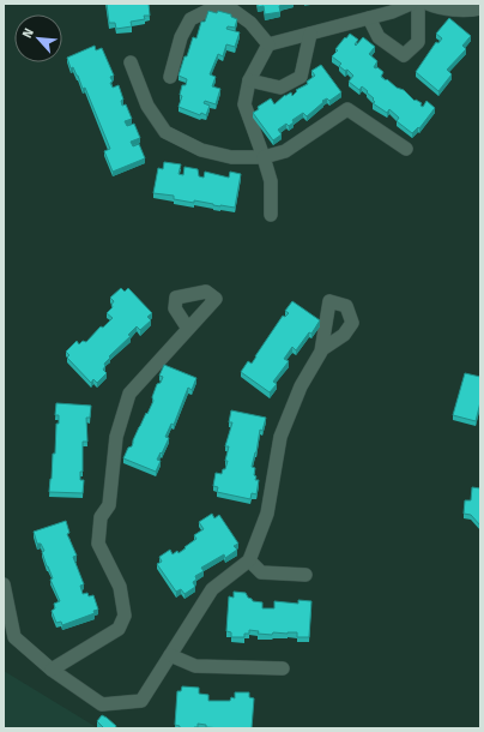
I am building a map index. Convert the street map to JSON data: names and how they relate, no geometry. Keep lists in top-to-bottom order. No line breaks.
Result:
{"north":"top left"}
